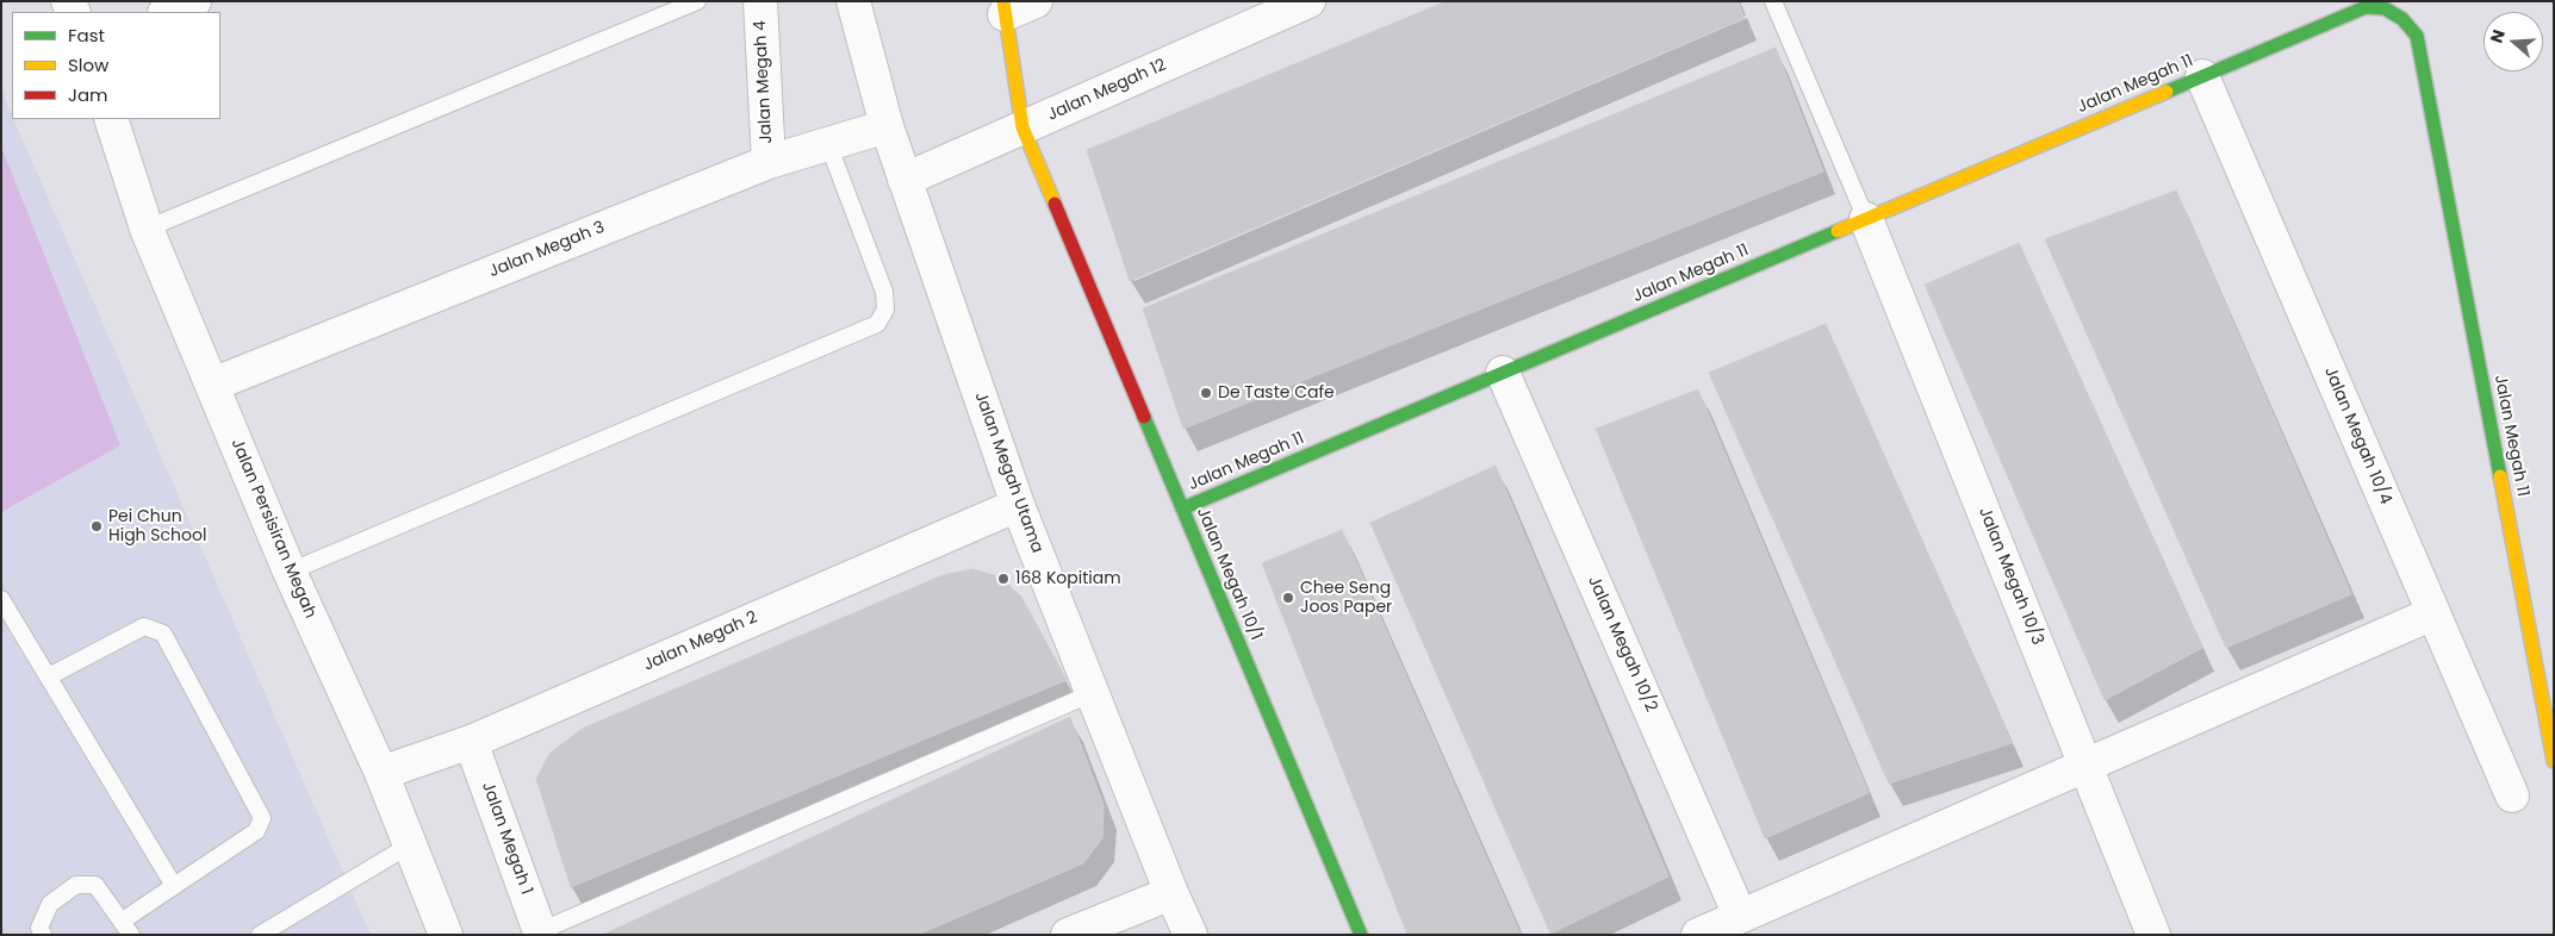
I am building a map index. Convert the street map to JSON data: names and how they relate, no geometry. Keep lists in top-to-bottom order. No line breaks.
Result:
{"streets":{"street":["Jalan Megah 4","Jalan Megah 11","Jalan Megah 12","Jalan Megah 3","Jalan Megah 10/4","Jalan Megah Utama","Jalan Persisiran Megah","Jalan Megah 10/1","Jalan Megah 10/3","Jalan Megah 2","Jalan Megah 10/2","Jalan Megah 1"]},"crossings":[["Jalan Megah 4","Jalan Megah 3"],["Jalan Megah 11","Jalan Megah 10/4"],["Jalan Megah 11","Jalan Megah 10/1"],["Jalan Megah 11","Jalan Megah 10/3"],["Jalan Megah 11","Jalan Megah 10/2"],["Jalan Megah 12","Jalan Megah Utama"],["Jalan Megah 12","Jalan Megah 10/1"],["Jalan Megah 3","Jalan Megah Utama"],["Jalan Megah 3","Jalan Persisiran Megah"],["Jalan Megah Utama","Jalan Megah 2"],["Jalan Persisiran Megah","Jalan Megah 2"],["Jalan Megah 2","Jalan Megah 1"]],"places":["De Taste Cafe","Pei Chun High School","168 Kopitiam","Chee Seng Joos Paper"],"legend":["Fast","Slow","Jam"],"north":"left"}
